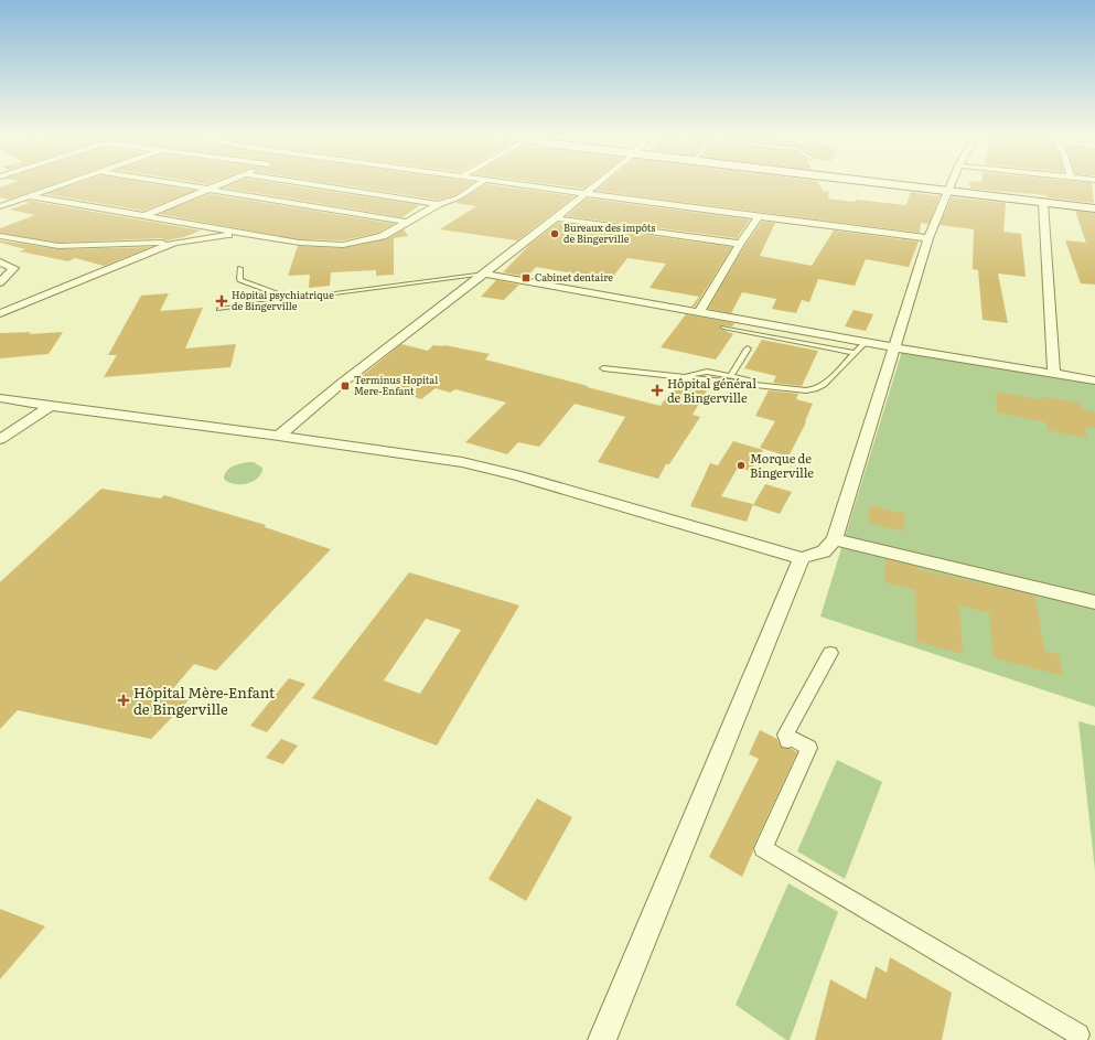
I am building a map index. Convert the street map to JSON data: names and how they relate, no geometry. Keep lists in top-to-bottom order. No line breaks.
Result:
{"places":{"other":["Bureaux des impôts de Bingerville","Morque de Bingerville"],"transit":["Cabinet dentaire","Terminus Hopital Mere-Enfant"],"health":["Hôpital psychiatrique de Bingerville","Hôpital général de Bingerville","Hôpital Mère-Enfant de Bingerville"]}}
